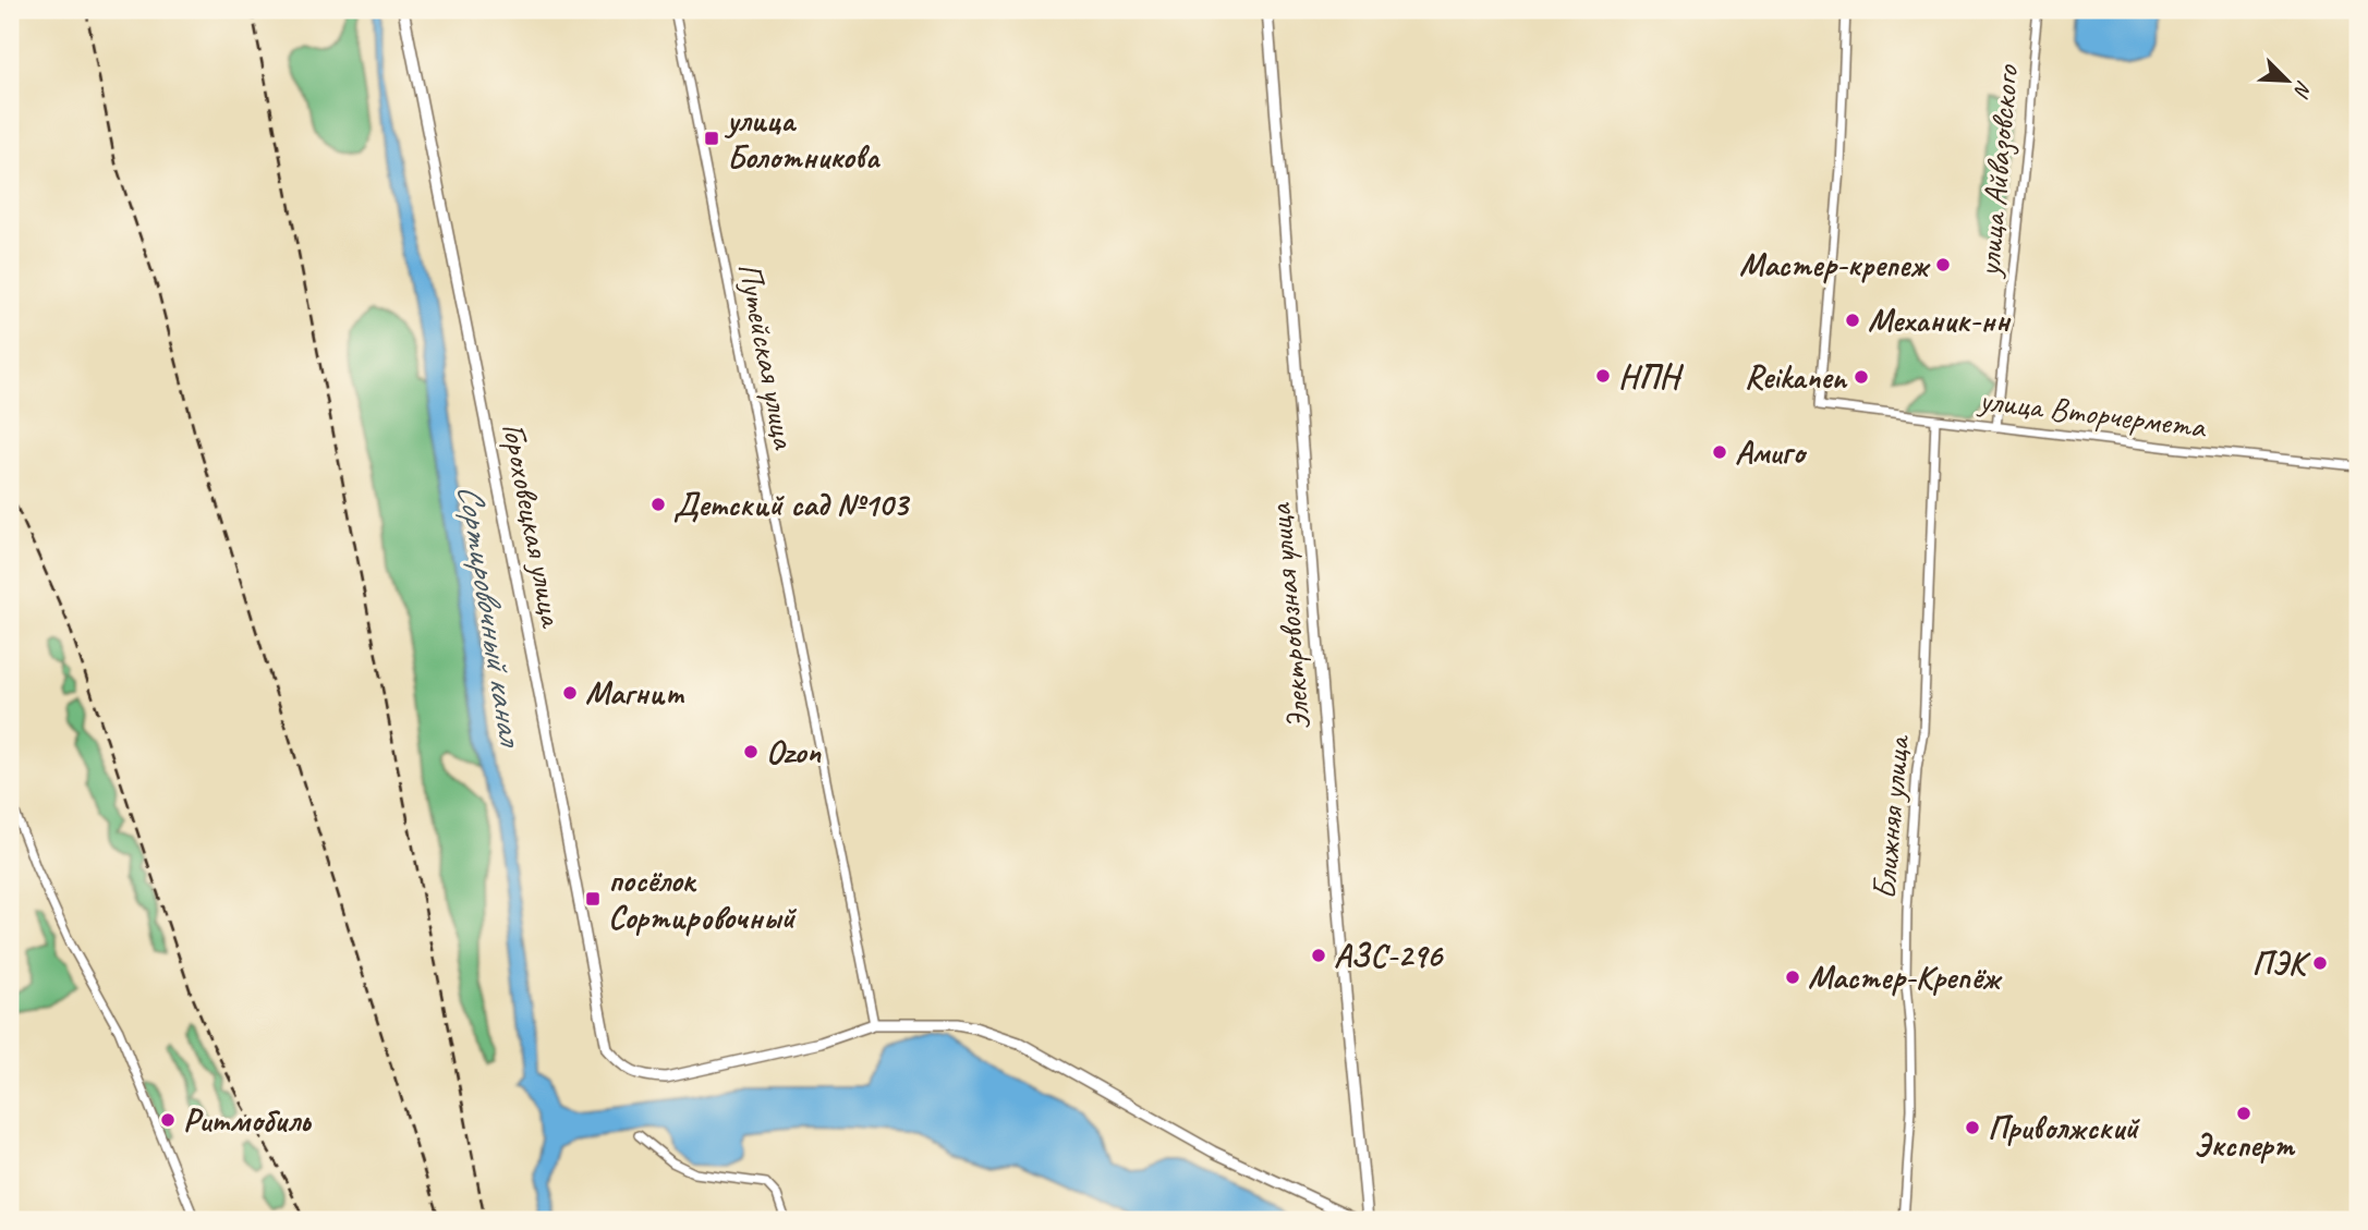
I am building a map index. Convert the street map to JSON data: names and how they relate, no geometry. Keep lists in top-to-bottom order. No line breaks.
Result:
{"streets":{"street":["улица Айвазовского","Путейская улица","улица Вторчермета","Гороховецкая улица","Электровозная улица","Ближняя улица"]},"crossings":[["улица Айвазовского","улица Вторчермета"],["Путейская улица","Гороховецкая улица"],["улица Вторчермета","Ближняя улица"]],"water":["Сортировочный канал"],"places":{"transit":["улица Болотникова","посёлок Сортировочный"],"other":["Мастер-крепеж","Механик-нн","НПН","Reikanen","Амиго","Детский сад №103","Магнит","Ozon","АЗС-296","ПЭК","Мастер-Крепёж","Эксперт","Ритмобиль","Приволжский"]},"north":"bottom right"}
